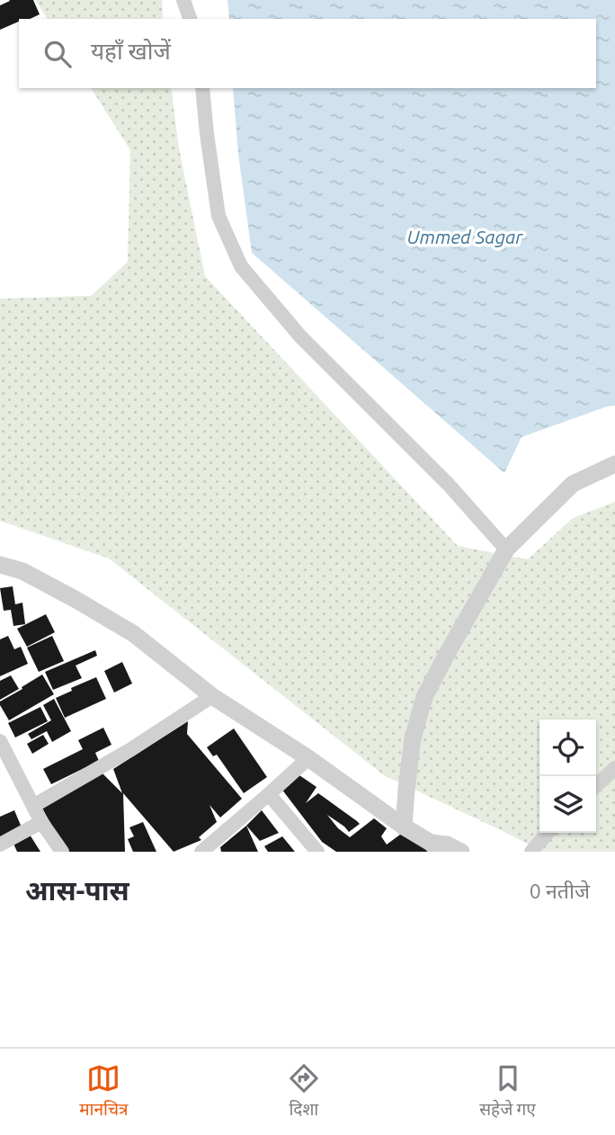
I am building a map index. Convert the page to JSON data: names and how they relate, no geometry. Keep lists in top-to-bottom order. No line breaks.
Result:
{"water":["Ummed Sagar"],"page":{"search":"यहाँ खोजें","heading":["आस-पास","0 नतीजे"],"nav":["मानचित्र","दिशा","सहेजे गए"]}}
